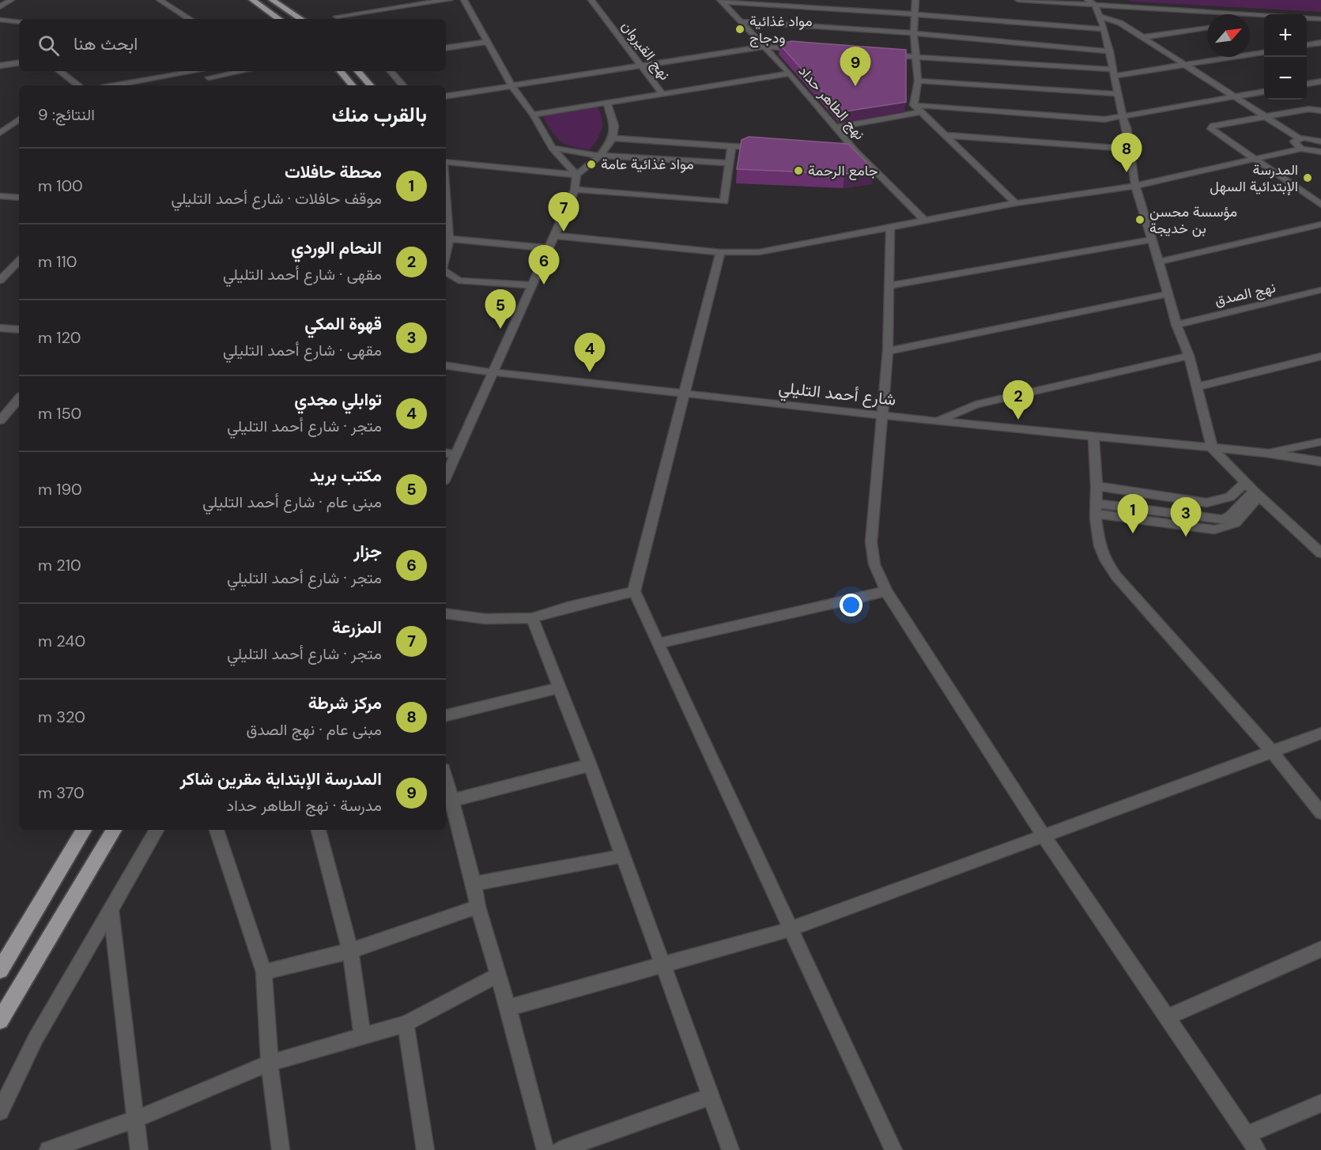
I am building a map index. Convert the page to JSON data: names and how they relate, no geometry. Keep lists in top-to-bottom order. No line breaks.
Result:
{"streets":{"street":["نهج القيروان","نهج الطاهر حداد","نهج الصدق","شارع أحمد التليلي"]},"places":["مواد غذائية ودجاج","مواد غذائية عامة","جامع الرحمة","المدرسة الإبتدائية السهل","مؤسسة محسن بن خديجة"],"north":"top right","page":{"map_buttons":["+","−"],"search":"ابحث هنا","pins":["9","8","7","6","5","4","2","1","3"],"heading":["بالقرب منك","النتائج: 9"],"list":[{"mark":"1","name":"محطة حافلات","note":"موقف حافلات · شارع أحمد التليلي","value":"100 m"},{"mark":"2","name":"النحام الوردي","note":"مقهى · شارع أحمد التليلي","value":"110 m"},{"mark":"3","name":"قهوة المكي","note":"مقهى · شارع أحمد التليلي","value":"120 m"},{"mark":"4","name":"توابلي مجدي","note":"متجر · شارع أحمد التليلي","value":"150 m"},{"mark":"5","name":"مكتب بريد","note":"مبنى عام · شارع أحمد التليلي","value":"190 m"},{"mark":"6","name":"جزار","note":"متجر · شارع أحمد التليلي","value":"210 m"},{"mark":"7","name":"المزرعة","note":"متجر · شارع أحمد التليلي","value":"240 m"},{"mark":"8","name":"مركز شرطة","note":"مبنى عام · نهج الصدق","value":"320 m"},{"mark":"9","name":"المدرسة الإبتداية مقرين شاكر","note":"مدرسة · نهج الطاهر حداد","value":"370 m"}]}}
